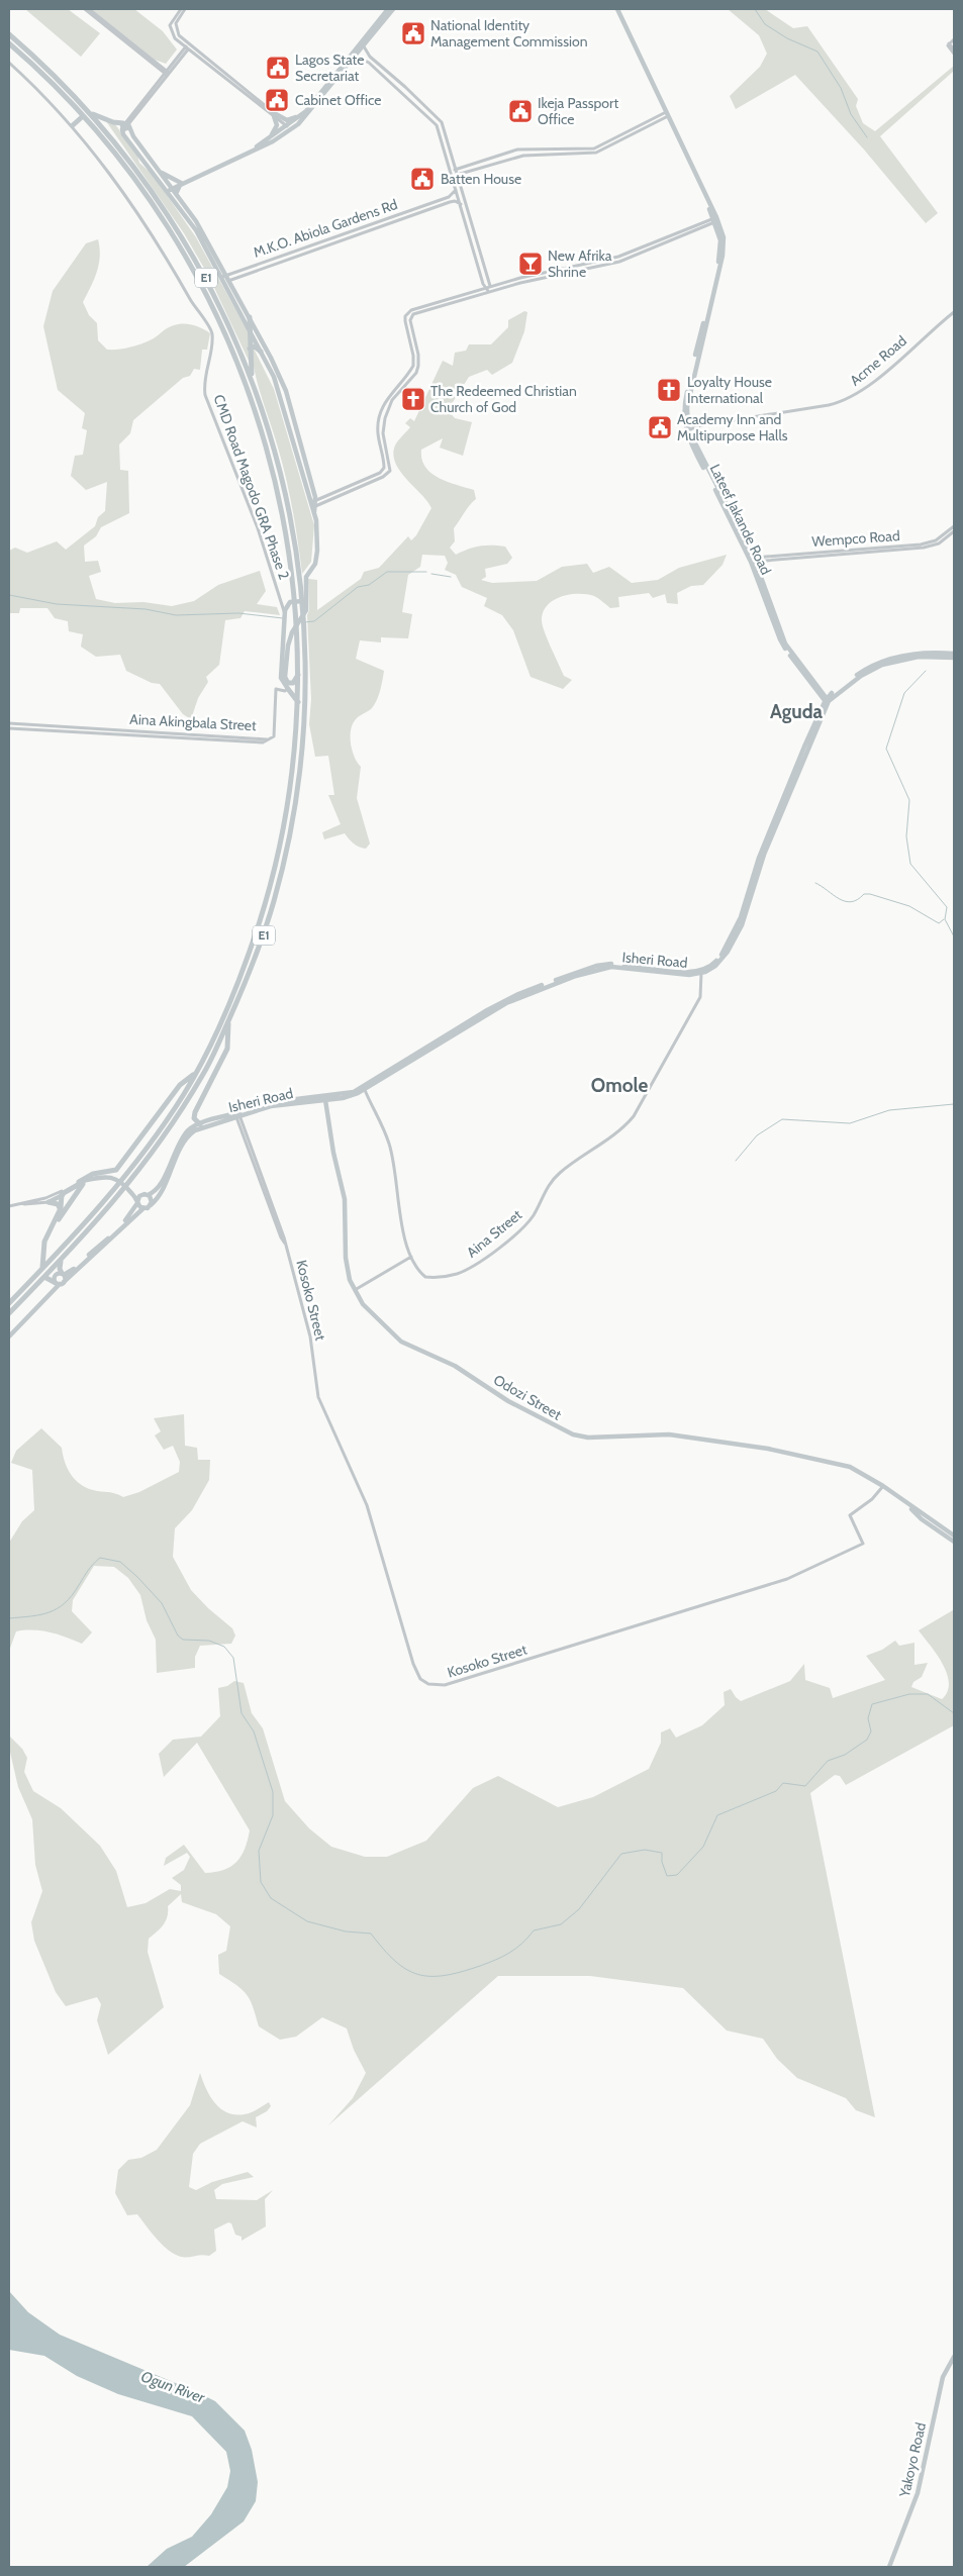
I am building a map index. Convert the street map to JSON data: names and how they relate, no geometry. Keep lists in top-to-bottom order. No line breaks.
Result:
{"streets":{"highway":["E1"],"main road":["Lateef Jakande Road","Isheri Road","Odozi Street","Yakoyo Road"],"street":["M.K.O. Abiola Gardens Rd","Acme Road","CMD Road Magodo GRA Phase 2","Wempco Road","Aina Akingbala Street","Aina Street","Kosoko Street"]},"crossings":[["Acme Road","Lateef Jakande Road"],["Lateef Jakande Road","Wempco Road"],["Lateef Jakande Road","Isheri Road"],["Isheri Road","Aina Street"],["Isheri Road","Kosoko Street"],["Isheri Road","Odozi Street"],["Kosoko Street","Odozi Street"]],"districts":["Aguda","Omole"],"water":["Ogun River"],"places":{"public building":["National Identity Management Commission","Lagos State Secretariat","Cabinet Office","Ikeja Passport Office","Batten House","Academy Inn and Multipurpose Halls"],"bar":["New Afrika Shrine"],"church":["Loyalty House International","The Redeemed Christian Church of God"]}}
